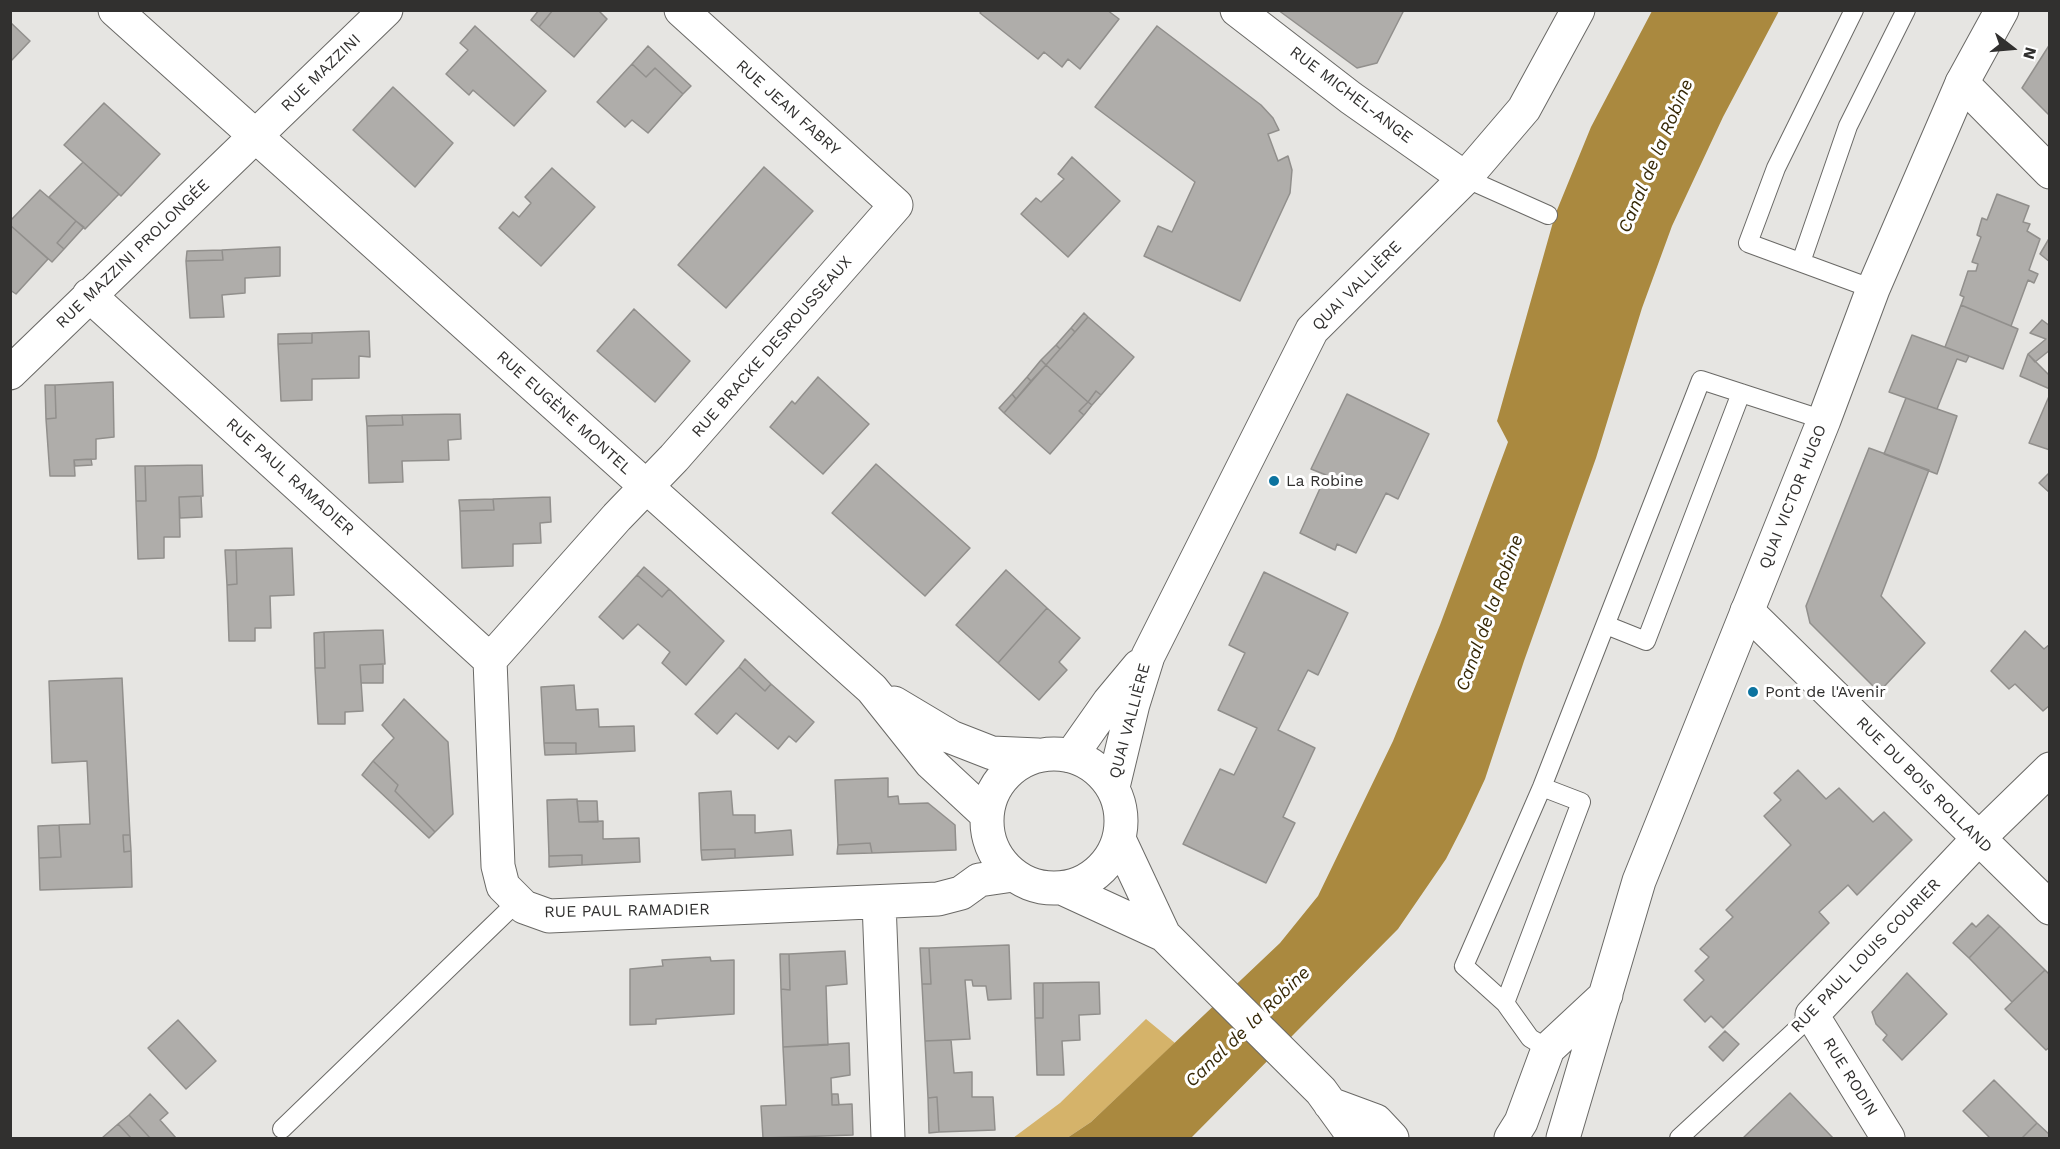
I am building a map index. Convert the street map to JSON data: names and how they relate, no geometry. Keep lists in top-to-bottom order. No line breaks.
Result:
{"streets":{"street":["RUE MAZZINI","RUE MICHEL-ANGE","RUE JEAN FABRY","RUE MAZZINI PROLONGÉE","QUAI VALLIÈRE","RUE BRACKE DESROUSSEAUX","RUE EUGÈNE MONTEL","RUE PAUL RAMADIER","QUAI VICTOR HUGO","RUE DU BOIS ROLLAND","RUE PAUL LOUIS COURIER","RUE RODIN"]},"crossings":[["RUE MAZZINI","RUE MAZZINI PROLONGÉE"],["RUE MAZZINI","RUE EUGÈNE MONTEL"],["RUE MICHEL-ANGE","QUAI VALLIÈRE"],["RUE JEAN FABRY","RUE BRACKE DESROUSSEAUX"],["RUE MAZZINI PROLONGÉE","RUE EUGÈNE MONTEL"],["RUE MAZZINI PROLONGÉE","RUE PAUL RAMADIER"],["QUAI VALLIÈRE","RUE EUGÈNE MONTEL"],["QUAI VALLIÈRE","RUE PAUL RAMADIER"],["RUE BRACKE DESROUSSEAUX","RUE EUGÈNE MONTEL"],["RUE EUGÈNE MONTEL","RUE PAUL RAMADIER"],["QUAI VICTOR HUGO","RUE DU BOIS ROLLAND"],["RUE DU BOIS ROLLAND","RUE PAUL LOUIS COURIER"],["RUE PAUL LOUIS COURIER","RUE RODIN"]],"water":["Canal de la Robine"],"places":["La Robine","Pont de l'Avenir"],"north":"right"}
